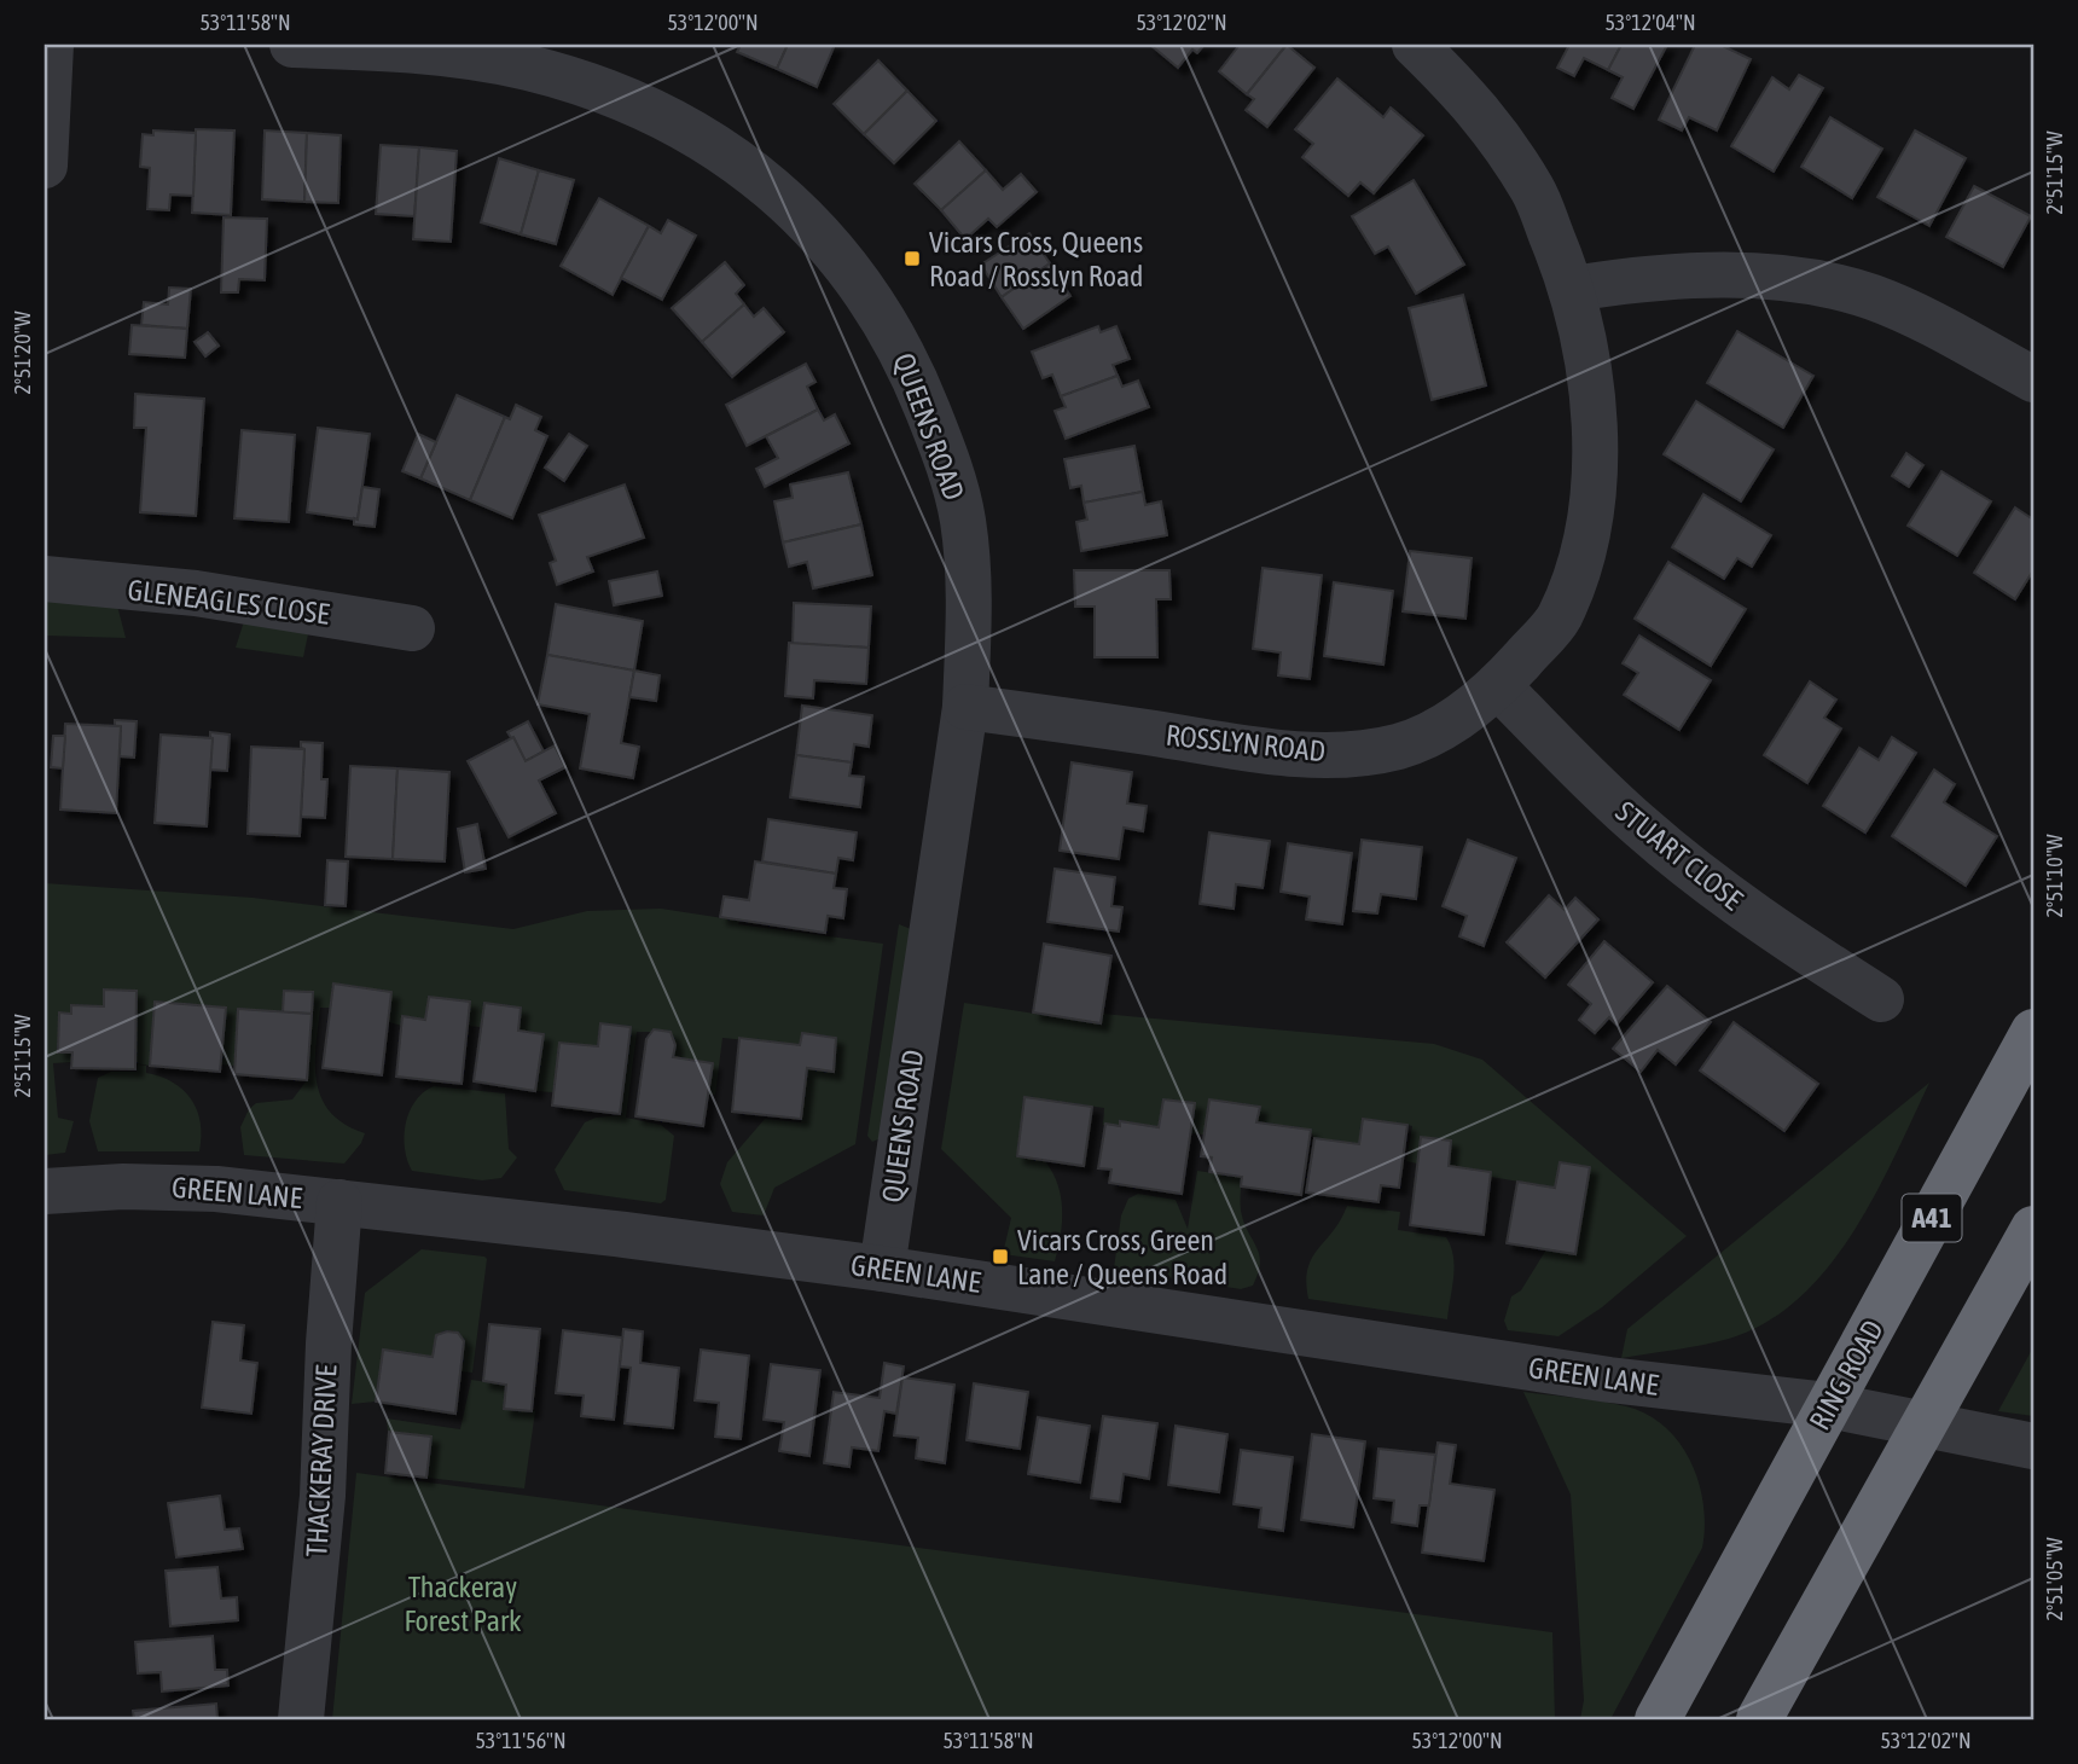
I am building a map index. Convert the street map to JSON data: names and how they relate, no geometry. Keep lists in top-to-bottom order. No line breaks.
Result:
{"streets":{"highway":["A41","RING ROAD"],"street":["QUEENS ROAD","GLENEAGLES CLOSE","ROSSLYN ROAD","STUART CLOSE","GREEN LANE","THACKERAY DRIVE"]},"crossings":[["QUEENS ROAD","ROSSLYN ROAD"],["QUEENS ROAD","GREEN LANE"],["ROSSLYN ROAD","STUART CLOSE"],["GREEN LANE","RING ROAD"],["GREEN LANE","THACKERAY DRIVE"]],"parks":["Thackeray Forest Park"],"places":{"transit":["Vicars Cross, Queens Road / Rosslyn Road","Vicars Cross, Green Lane / Queens Road"]},"coordinates":["53°11'58\"N","53°12'00\"N","53°12'02\"N","53°12'04\"N","2°51'15\"W","2°51'20\"W","2°51'10\"W","2°51'05\"W","53°11'56\"N"]}
